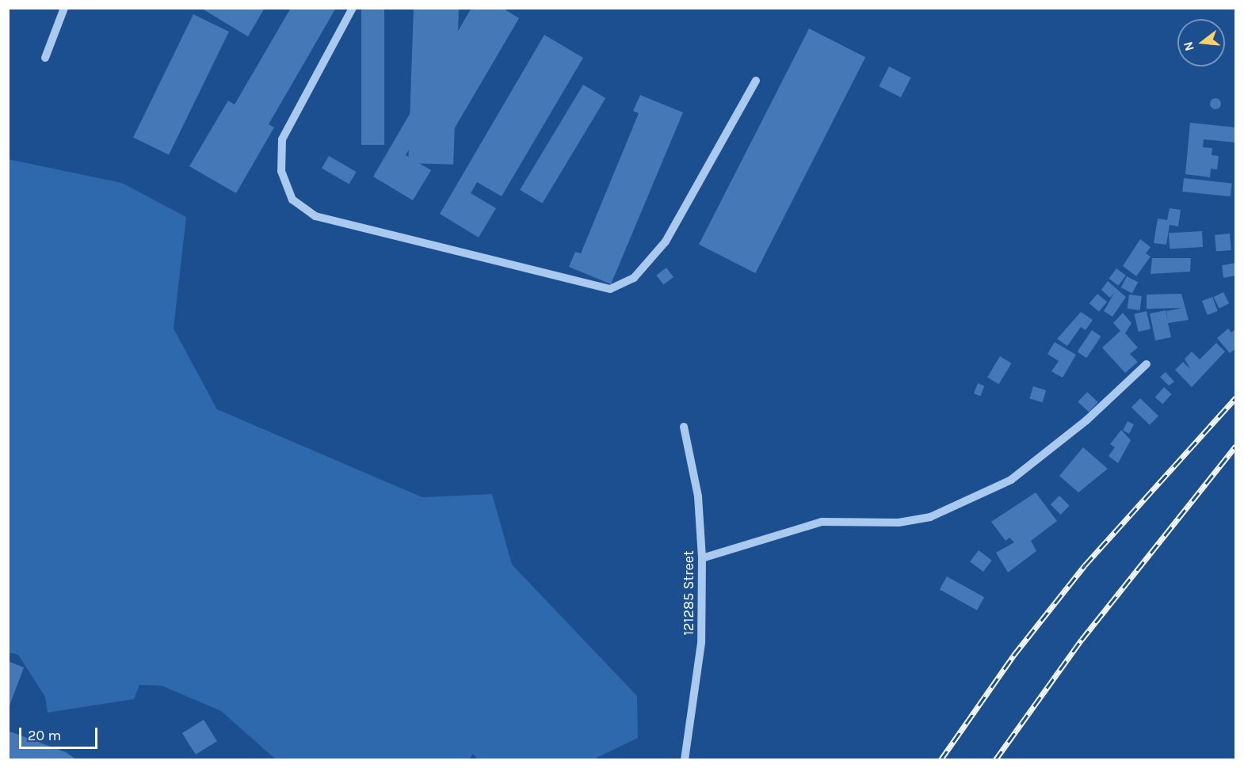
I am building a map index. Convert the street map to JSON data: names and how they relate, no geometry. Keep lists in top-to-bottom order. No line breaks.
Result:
{"streets":{"street":["121285 Street"]},"scale_bar":"20 m","north":"left"}
